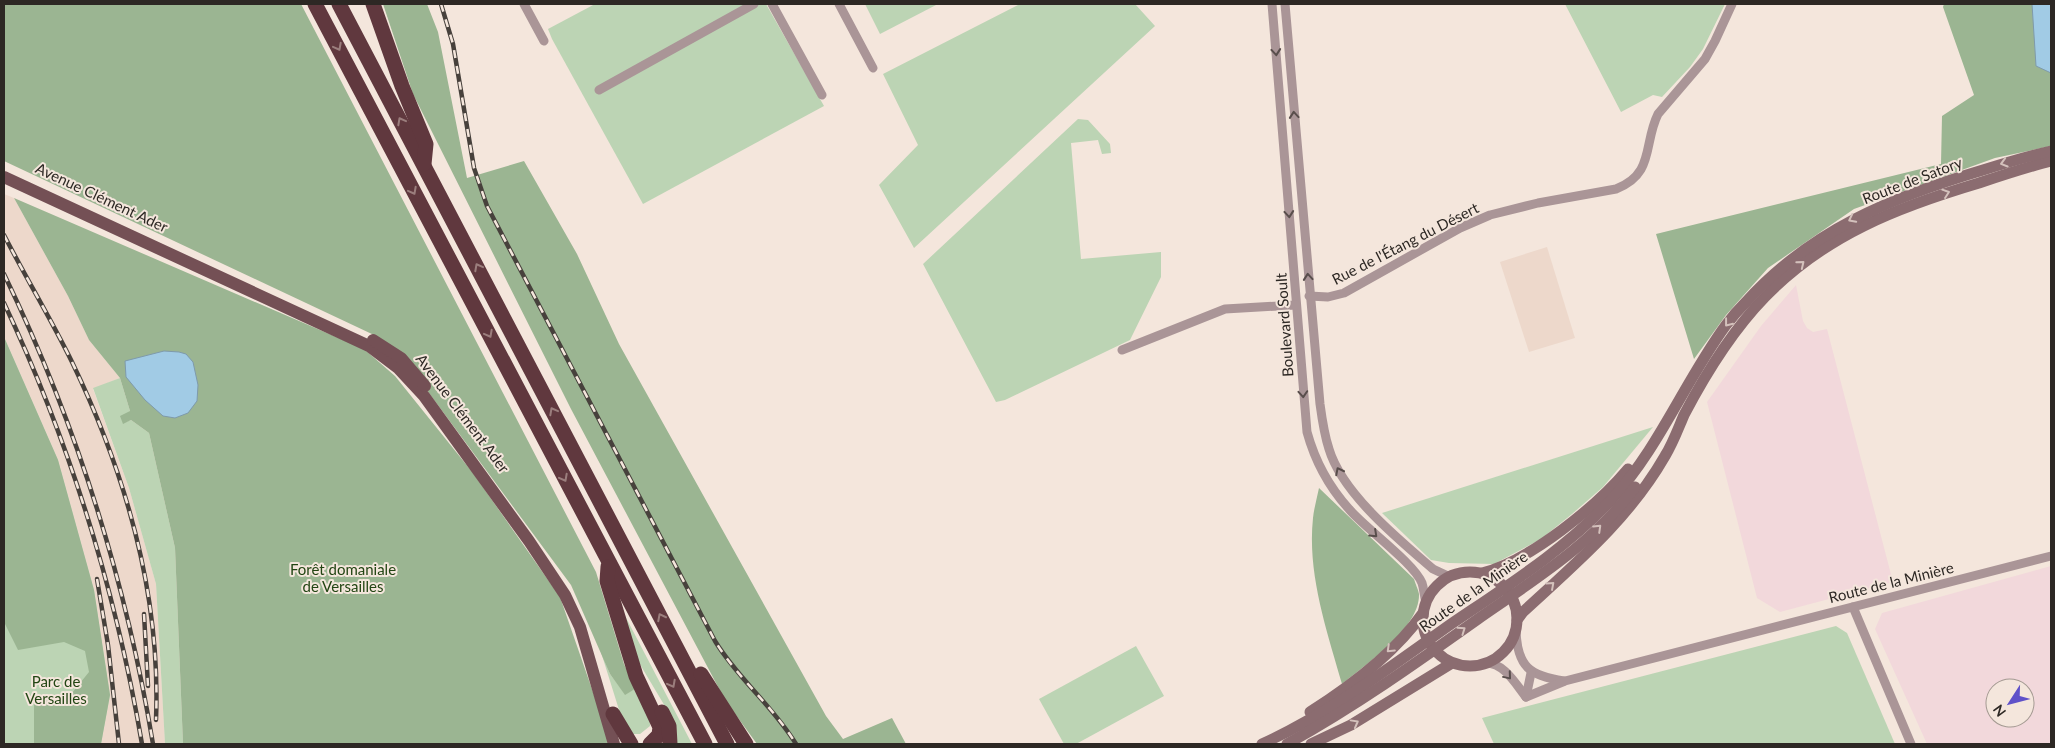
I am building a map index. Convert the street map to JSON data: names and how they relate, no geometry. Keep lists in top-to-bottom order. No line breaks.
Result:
{"streets":{"main road":["Route de Satory","Avenue Clément Ader","Route de la Minière"],"street":["Rue de l'Étang du Désert","Boulevard Soult"]},"crossings":[["Route de Satory","Route de la Minière"],["Rue de l'Étang du Désert","Boulevard Soult"]],"parks":["Forêt domaniale de Versailles","Parc de Versailles"],"north":"bottom left"}
